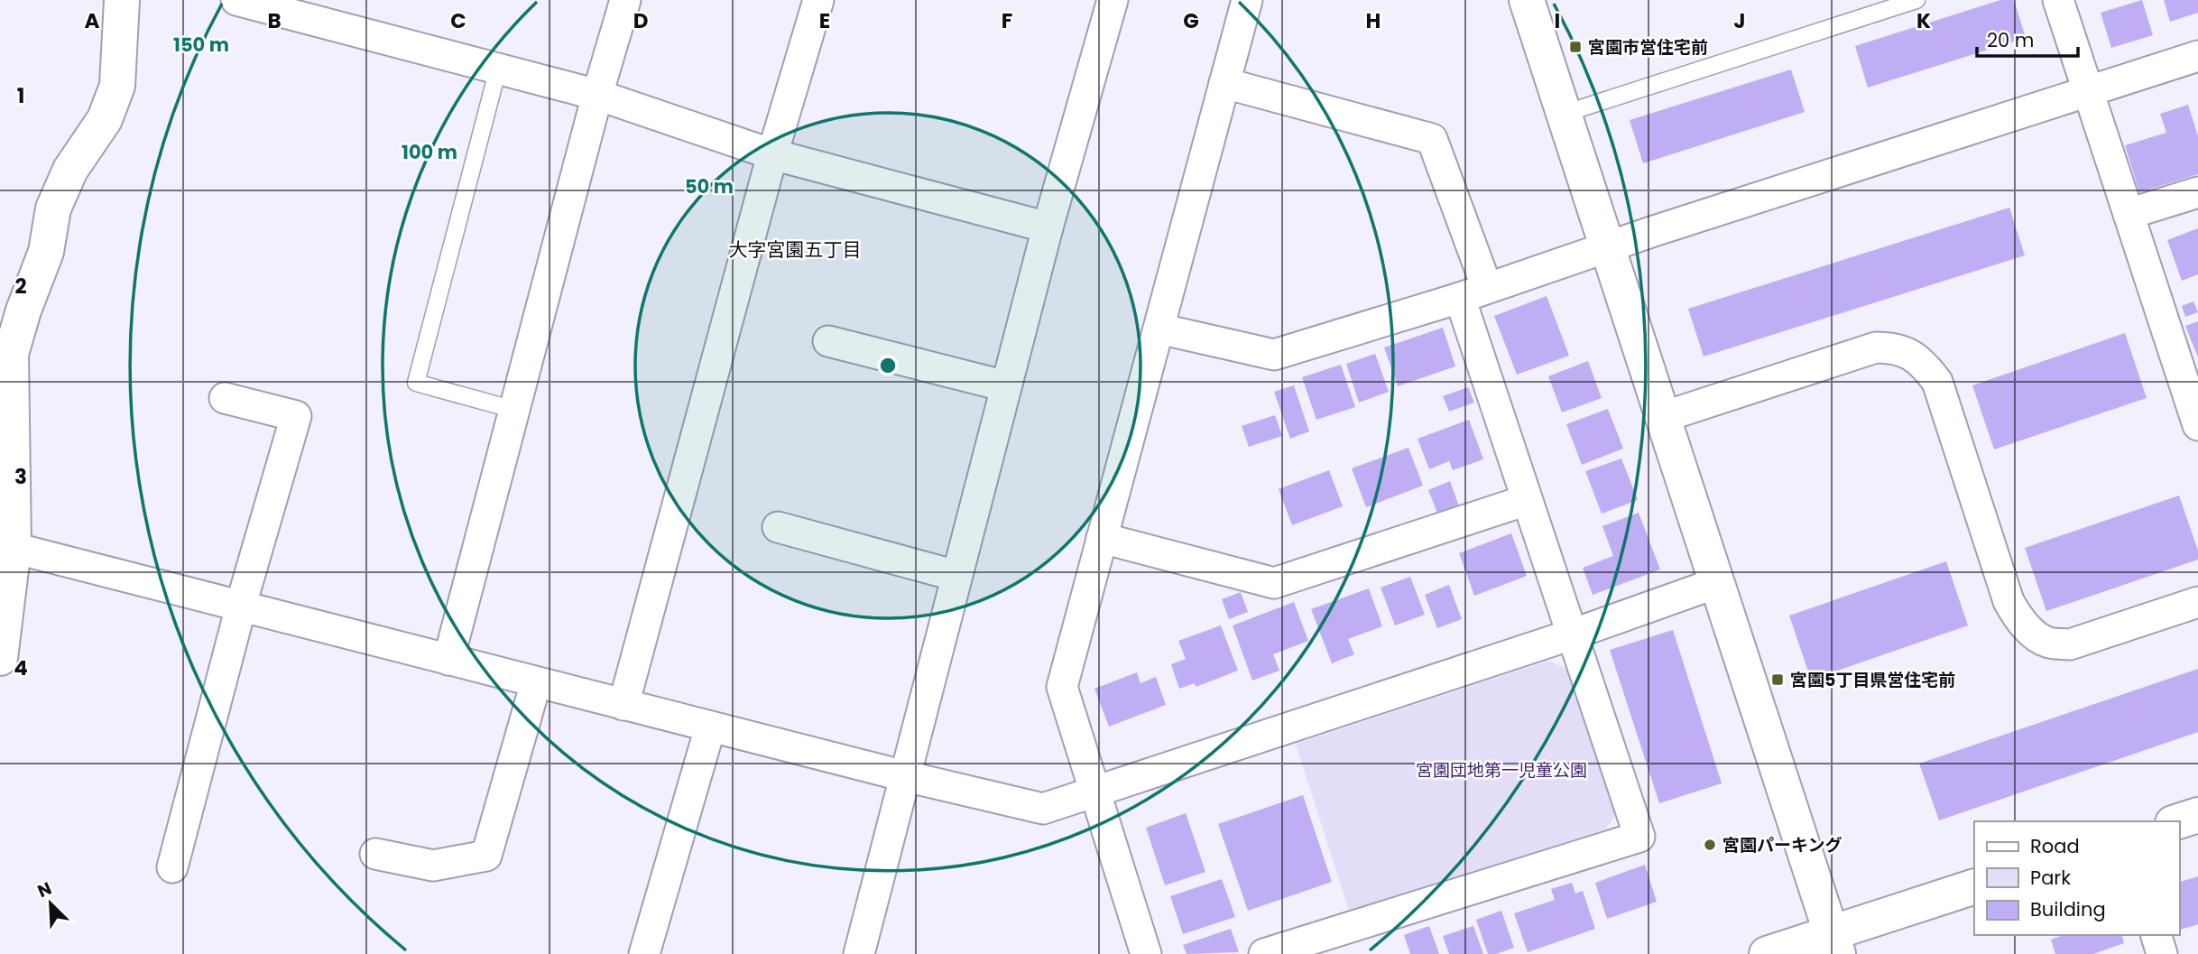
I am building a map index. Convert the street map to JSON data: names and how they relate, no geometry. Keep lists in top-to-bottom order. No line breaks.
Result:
{"districts":["大字宮園五丁目"],"parks":["宮園団地第一児童公園"],"places":{"transit":["宮園市営住宅前","宮園5丁目県営住宅前"],"other":["宮園パーキング"]},"legend":["Road","Park","Building"],"scale_bar":"20 m","north":"top left","grid":{"columns":["A","B","C","D","E","F","G","H","I","J","K"],"rows":["1","2","3","4"]},"rings":["150 m","100 m","50 m"]}
